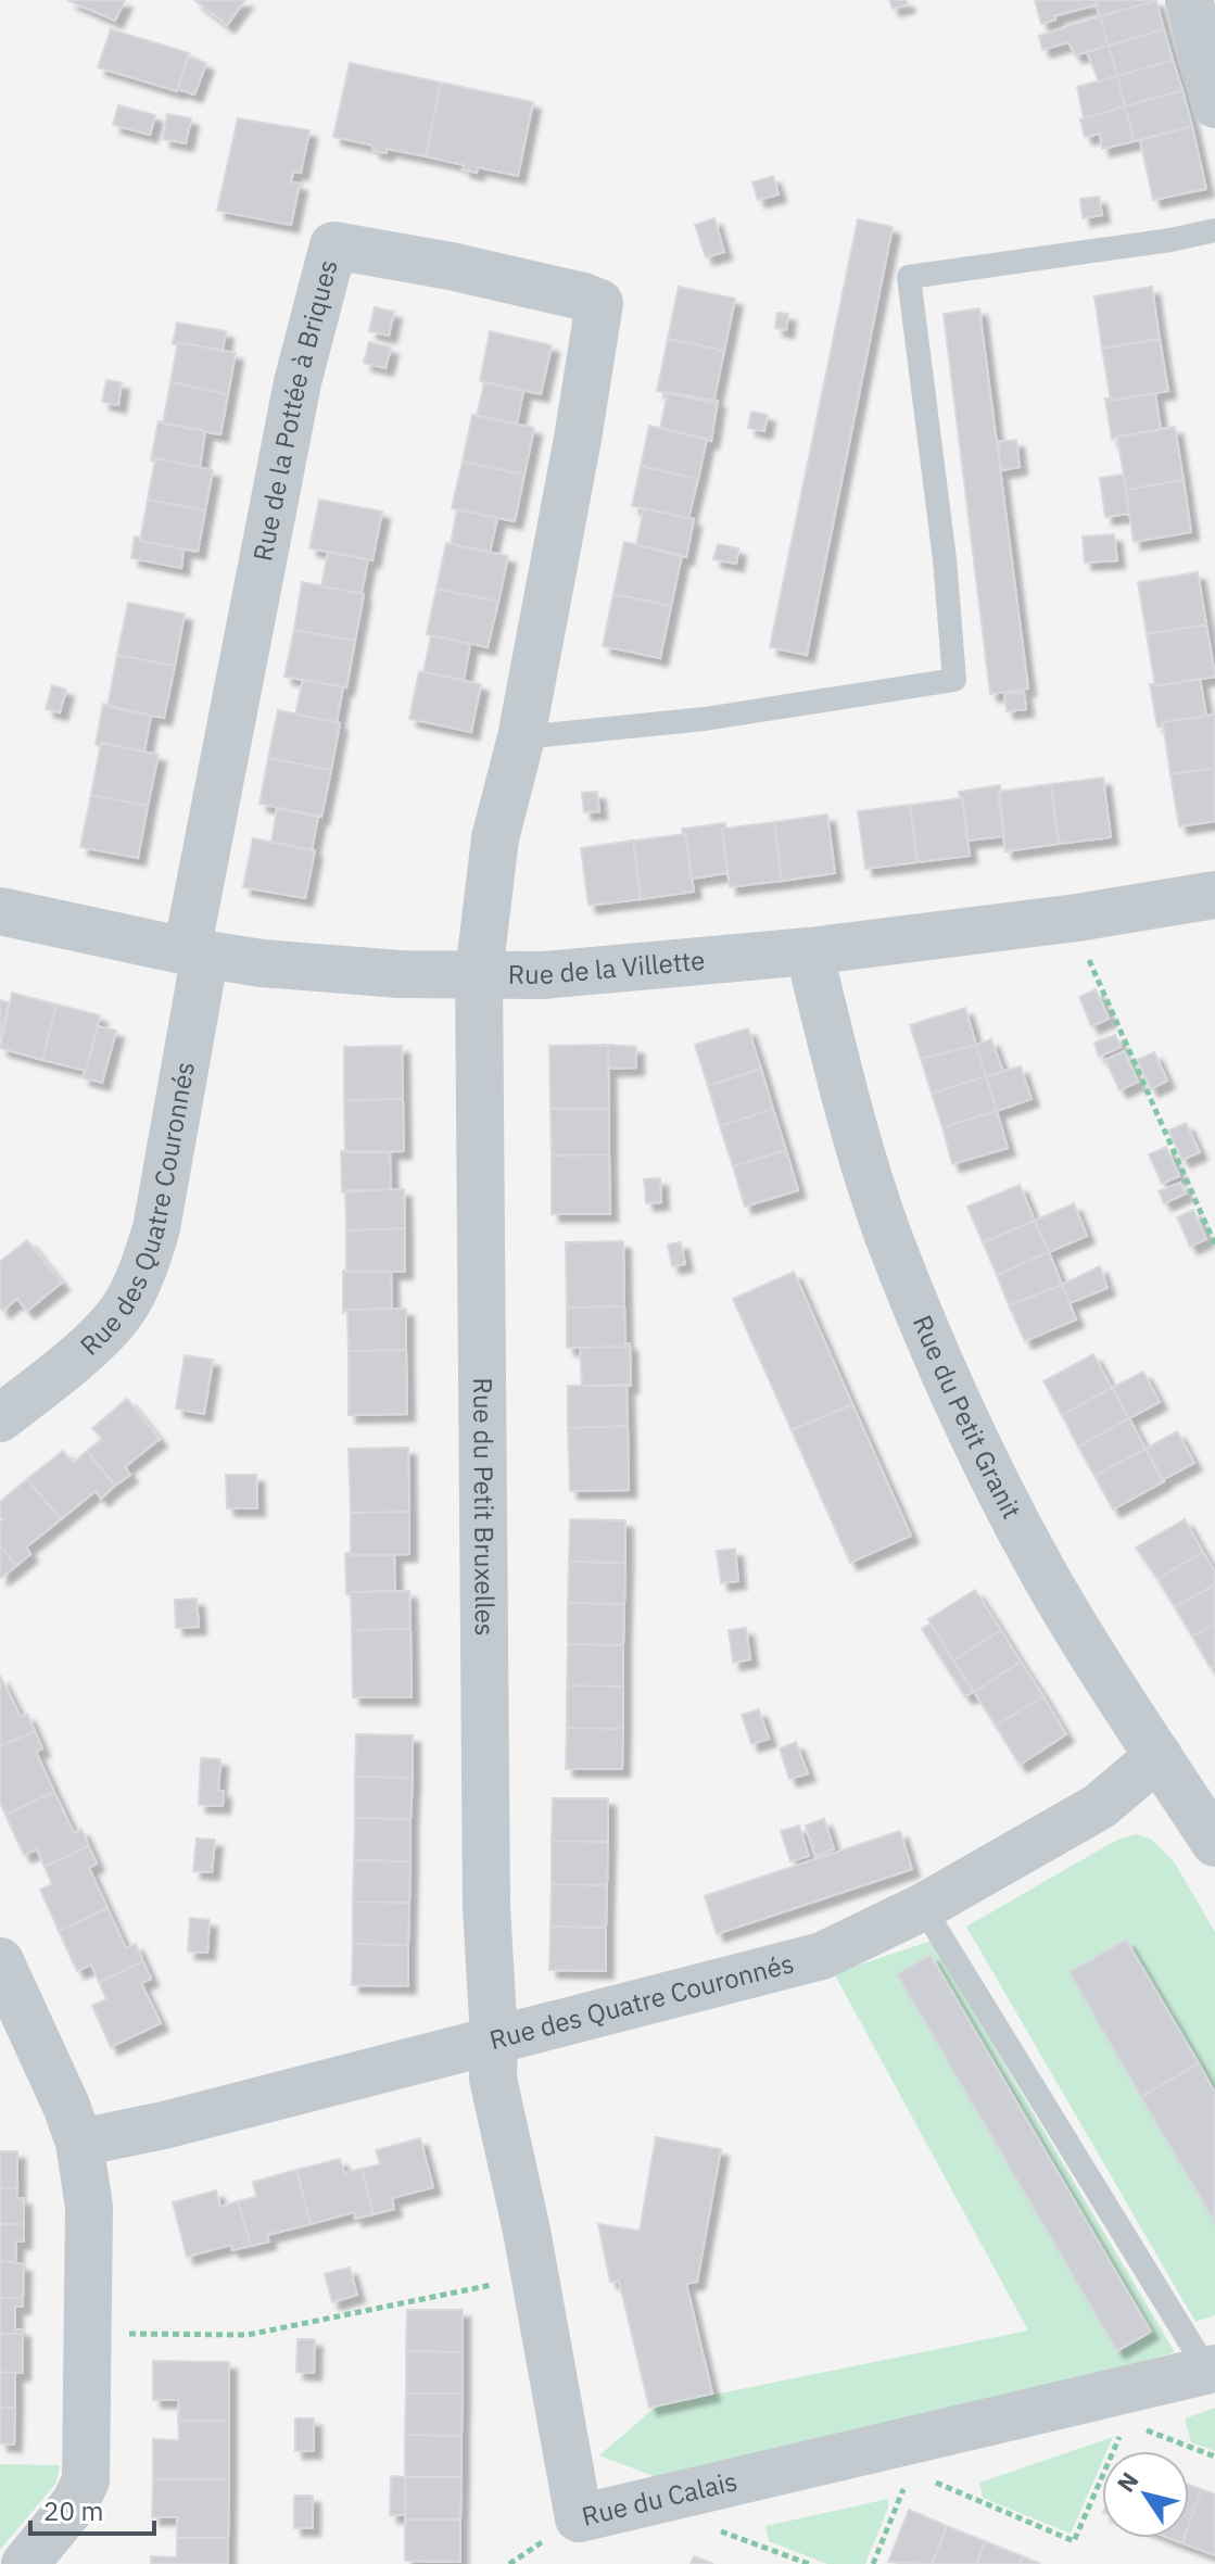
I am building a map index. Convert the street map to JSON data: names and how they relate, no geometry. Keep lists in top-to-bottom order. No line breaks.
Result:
{"streets":{"street":["Rue de la Pottée à Briques","Rue de la Villette","Rue des Quatre Couronnés","Rue du Petit Granit","Rue du Petit Bruxelles","Rue du Calais"]},"crossings":[["Rue de la Pottée à Briques","Rue de la Villette"],["Rue de la Pottée à Briques","Rue des Quatre Couronnés"],["Rue de la Pottée à Briques","Rue du Petit Bruxelles"],["Rue de la Villette","Rue des Quatre Couronnés"],["Rue de la Villette","Rue du Petit Granit"],["Rue de la Villette","Rue du Petit Bruxelles"],["Rue des Quatre Couronnés","Rue du Petit Granit"],["Rue des Quatre Couronnés","Rue du Petit Bruxelles"],["Rue des Quatre Couronnés","Rue du Calais"],["Rue du Petit Bruxelles","Rue du Calais"]],"scale_bar":"20 m","north":"top left"}
